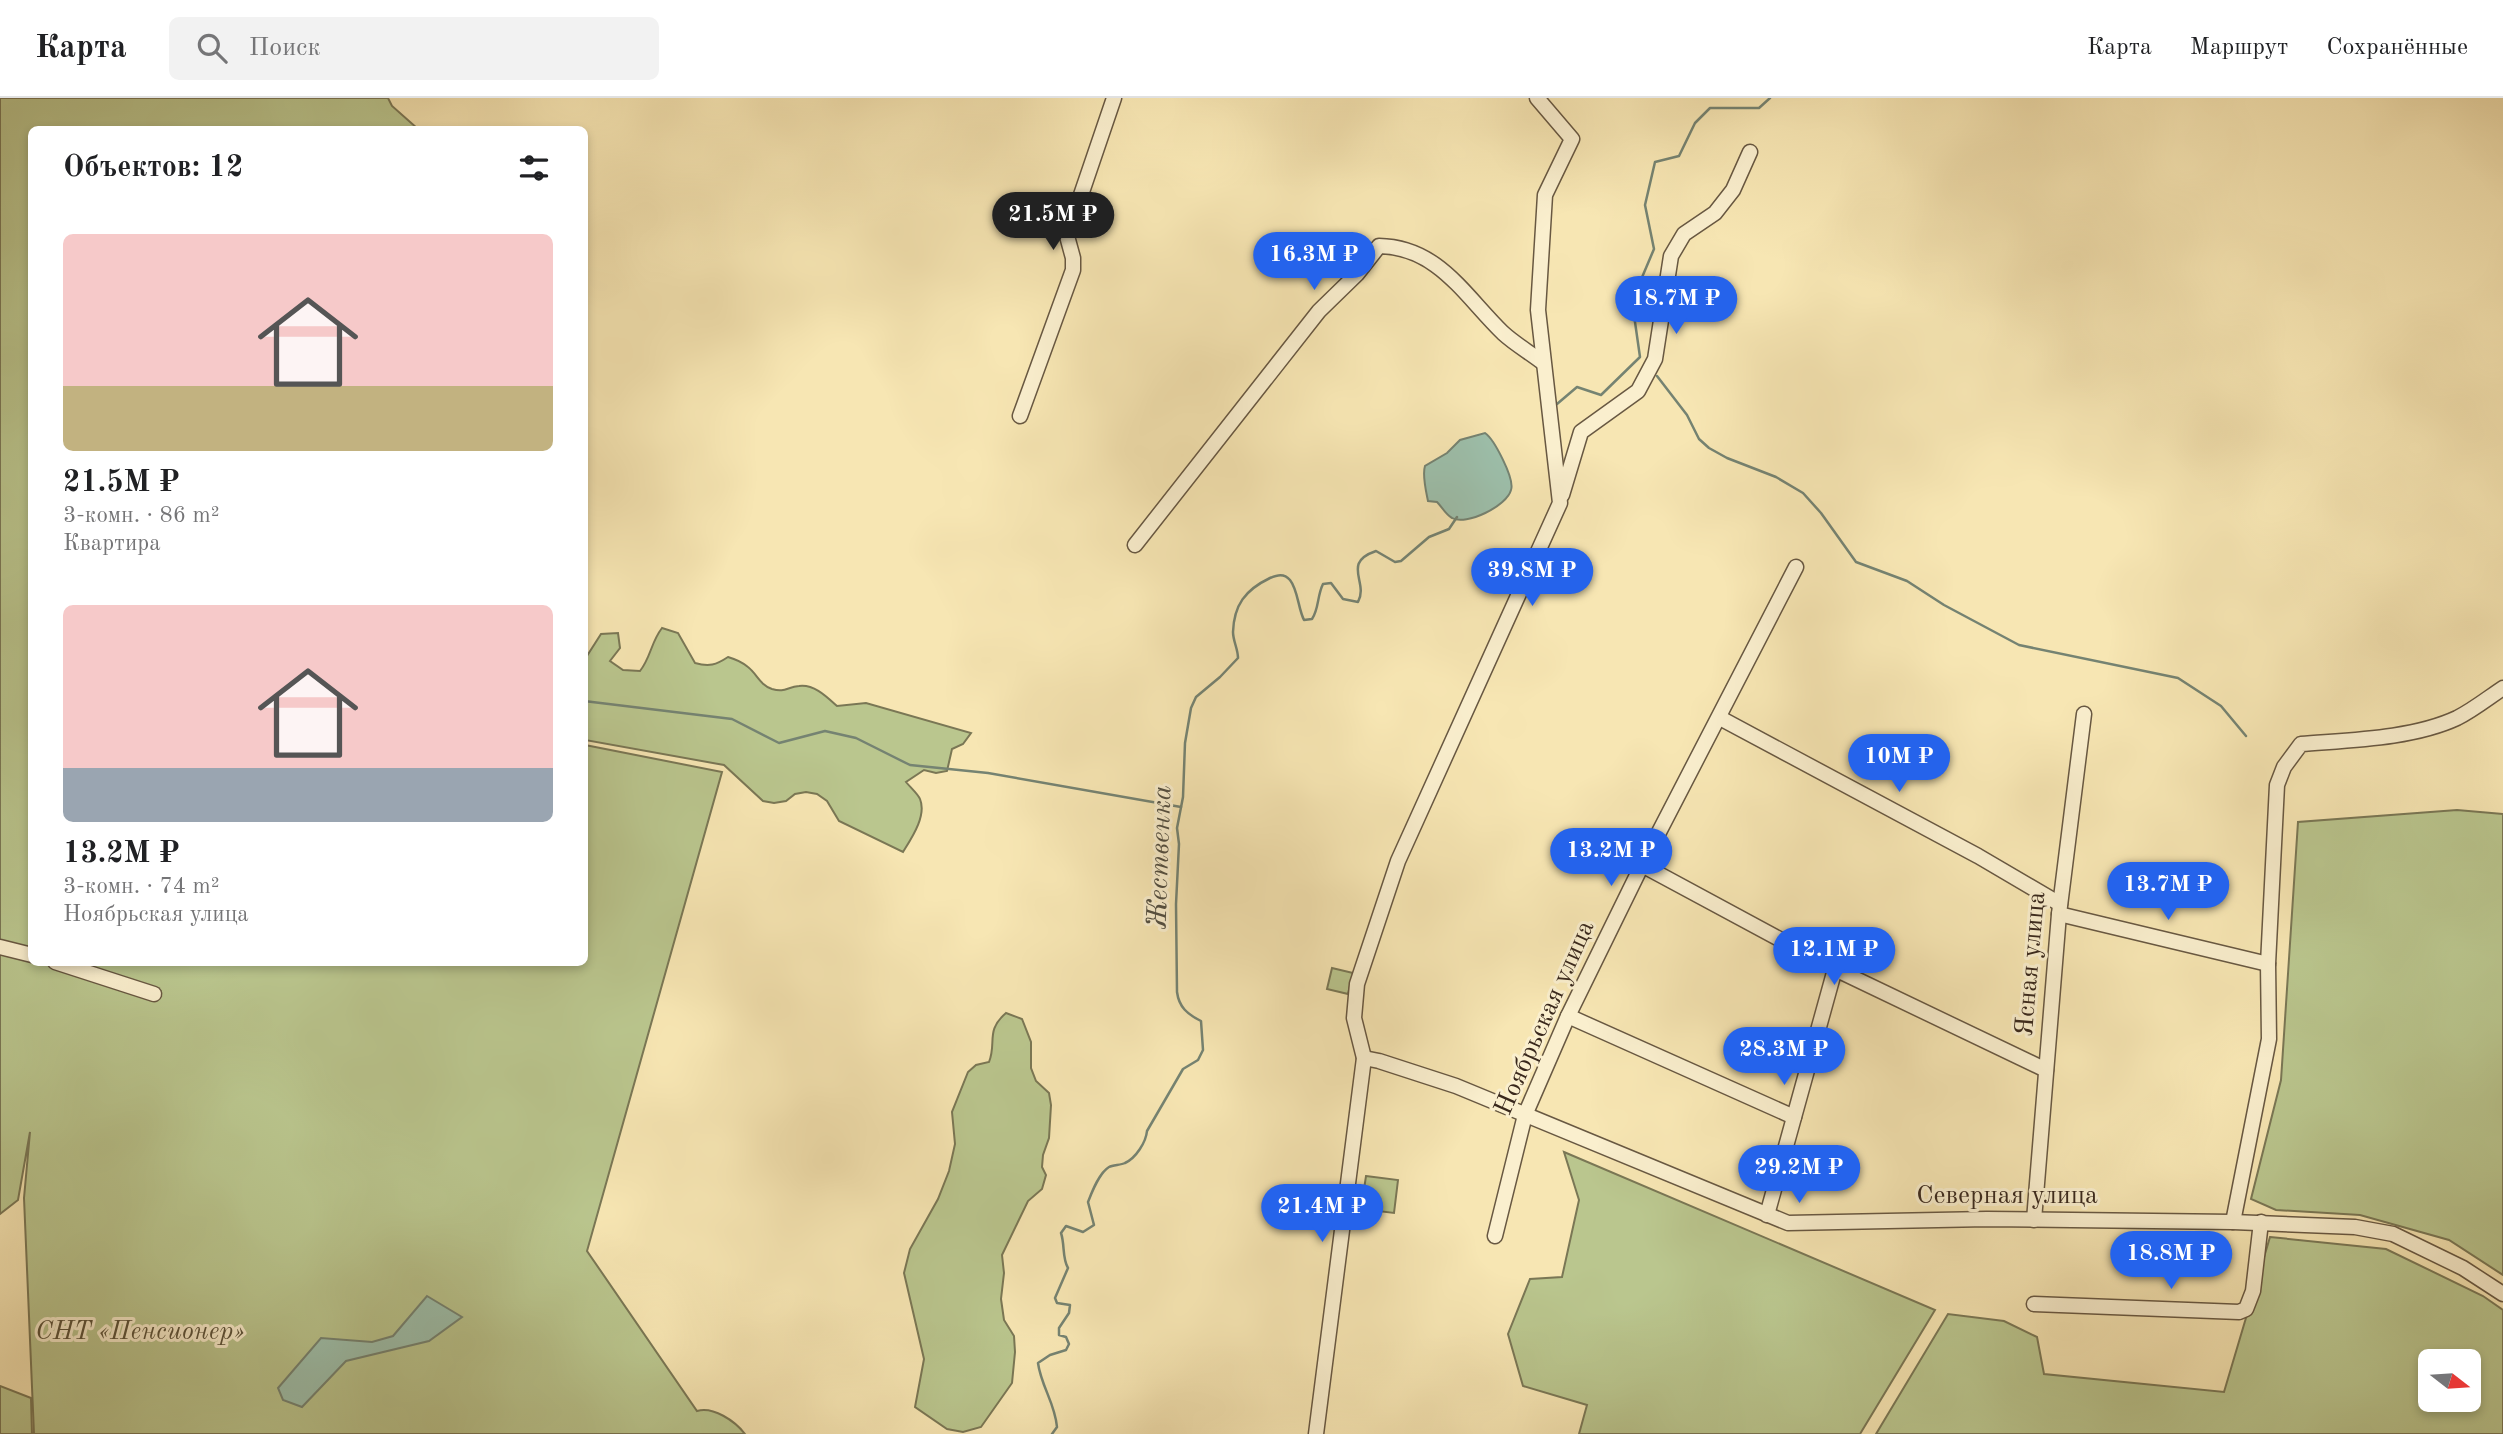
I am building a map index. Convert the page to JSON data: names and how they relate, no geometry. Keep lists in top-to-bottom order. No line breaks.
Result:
{"streets":{"street":["Ясная улица","Ноябрьская улица","Северная улица"]},"crossings":[["Ясная улица","Северная улица"],["Ноябрьская улица","Северная улица"]],"water":["Жественка"],"parks":["СНТ «Пенсионер»"],"north":"right","page":{"header":"Карта","search":"Поиск","nav":["Карта","Маршрут","Сохранённые"],"heading":"Объектов: 12","price":["21.5M ₽","16.3M ₽","18.7M ₽","39.8M ₽","10M ₽","13.2M ₽","13.7M ₽","12.1M ₽","28.3M ₽","29.2M ₽","21.4M ₽","18.8M ₽"],"list":[{"name":"21.5M ₽","note":"3-комн. · 86 m² · Квартира"},{"name":"13.2M ₽","note":"3-комн. · 74 m² · Ноябрьская улица"}]}}
